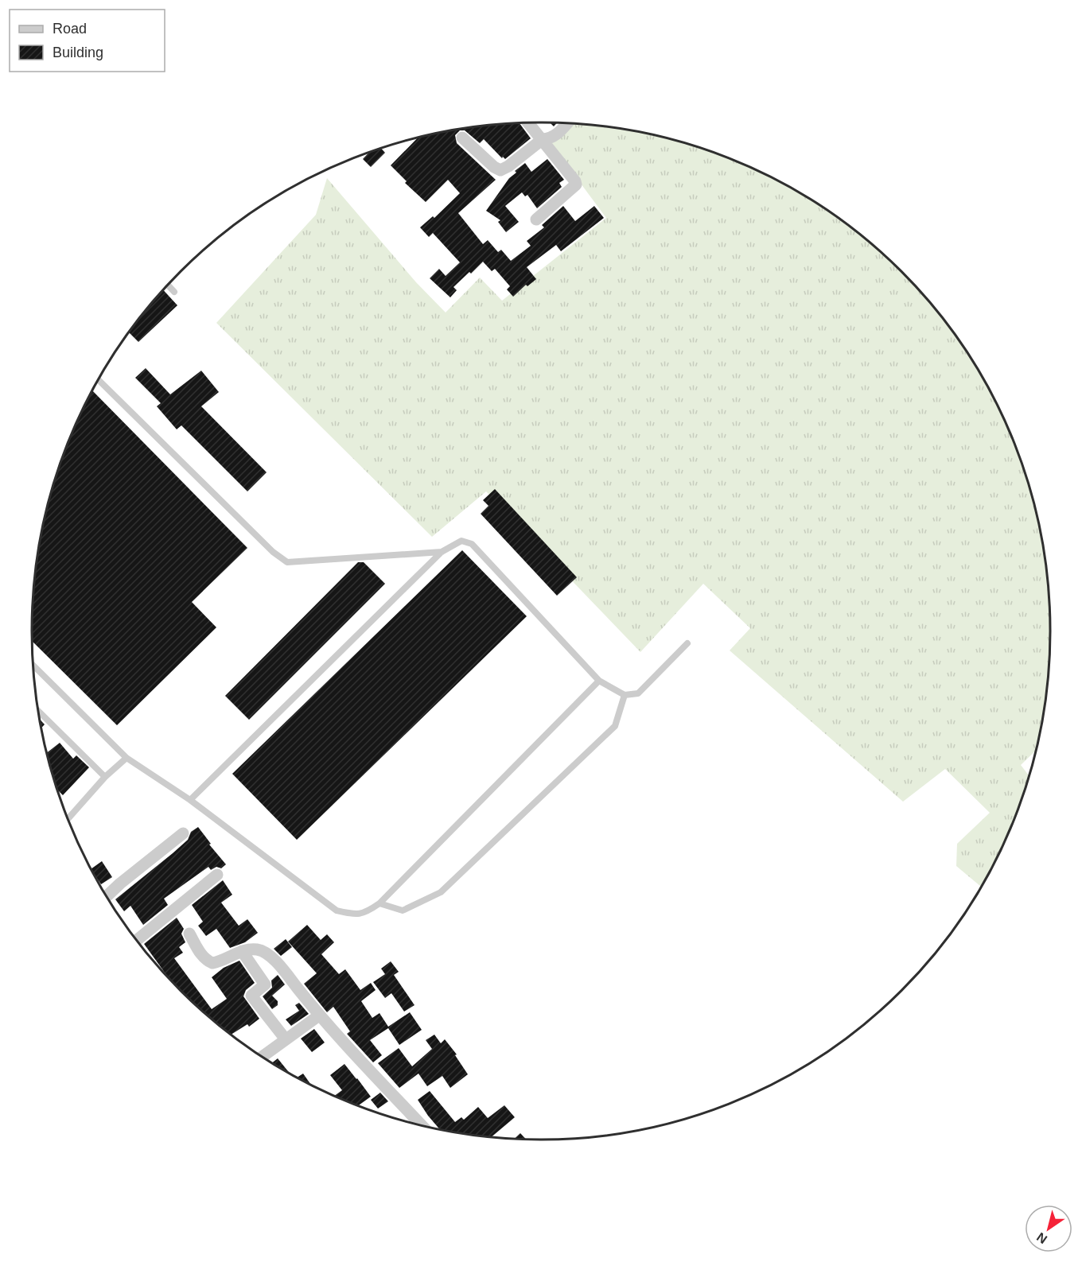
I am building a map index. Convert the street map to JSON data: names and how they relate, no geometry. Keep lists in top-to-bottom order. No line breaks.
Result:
{"legend":["Road","Building"],"north":"bottom left"}
